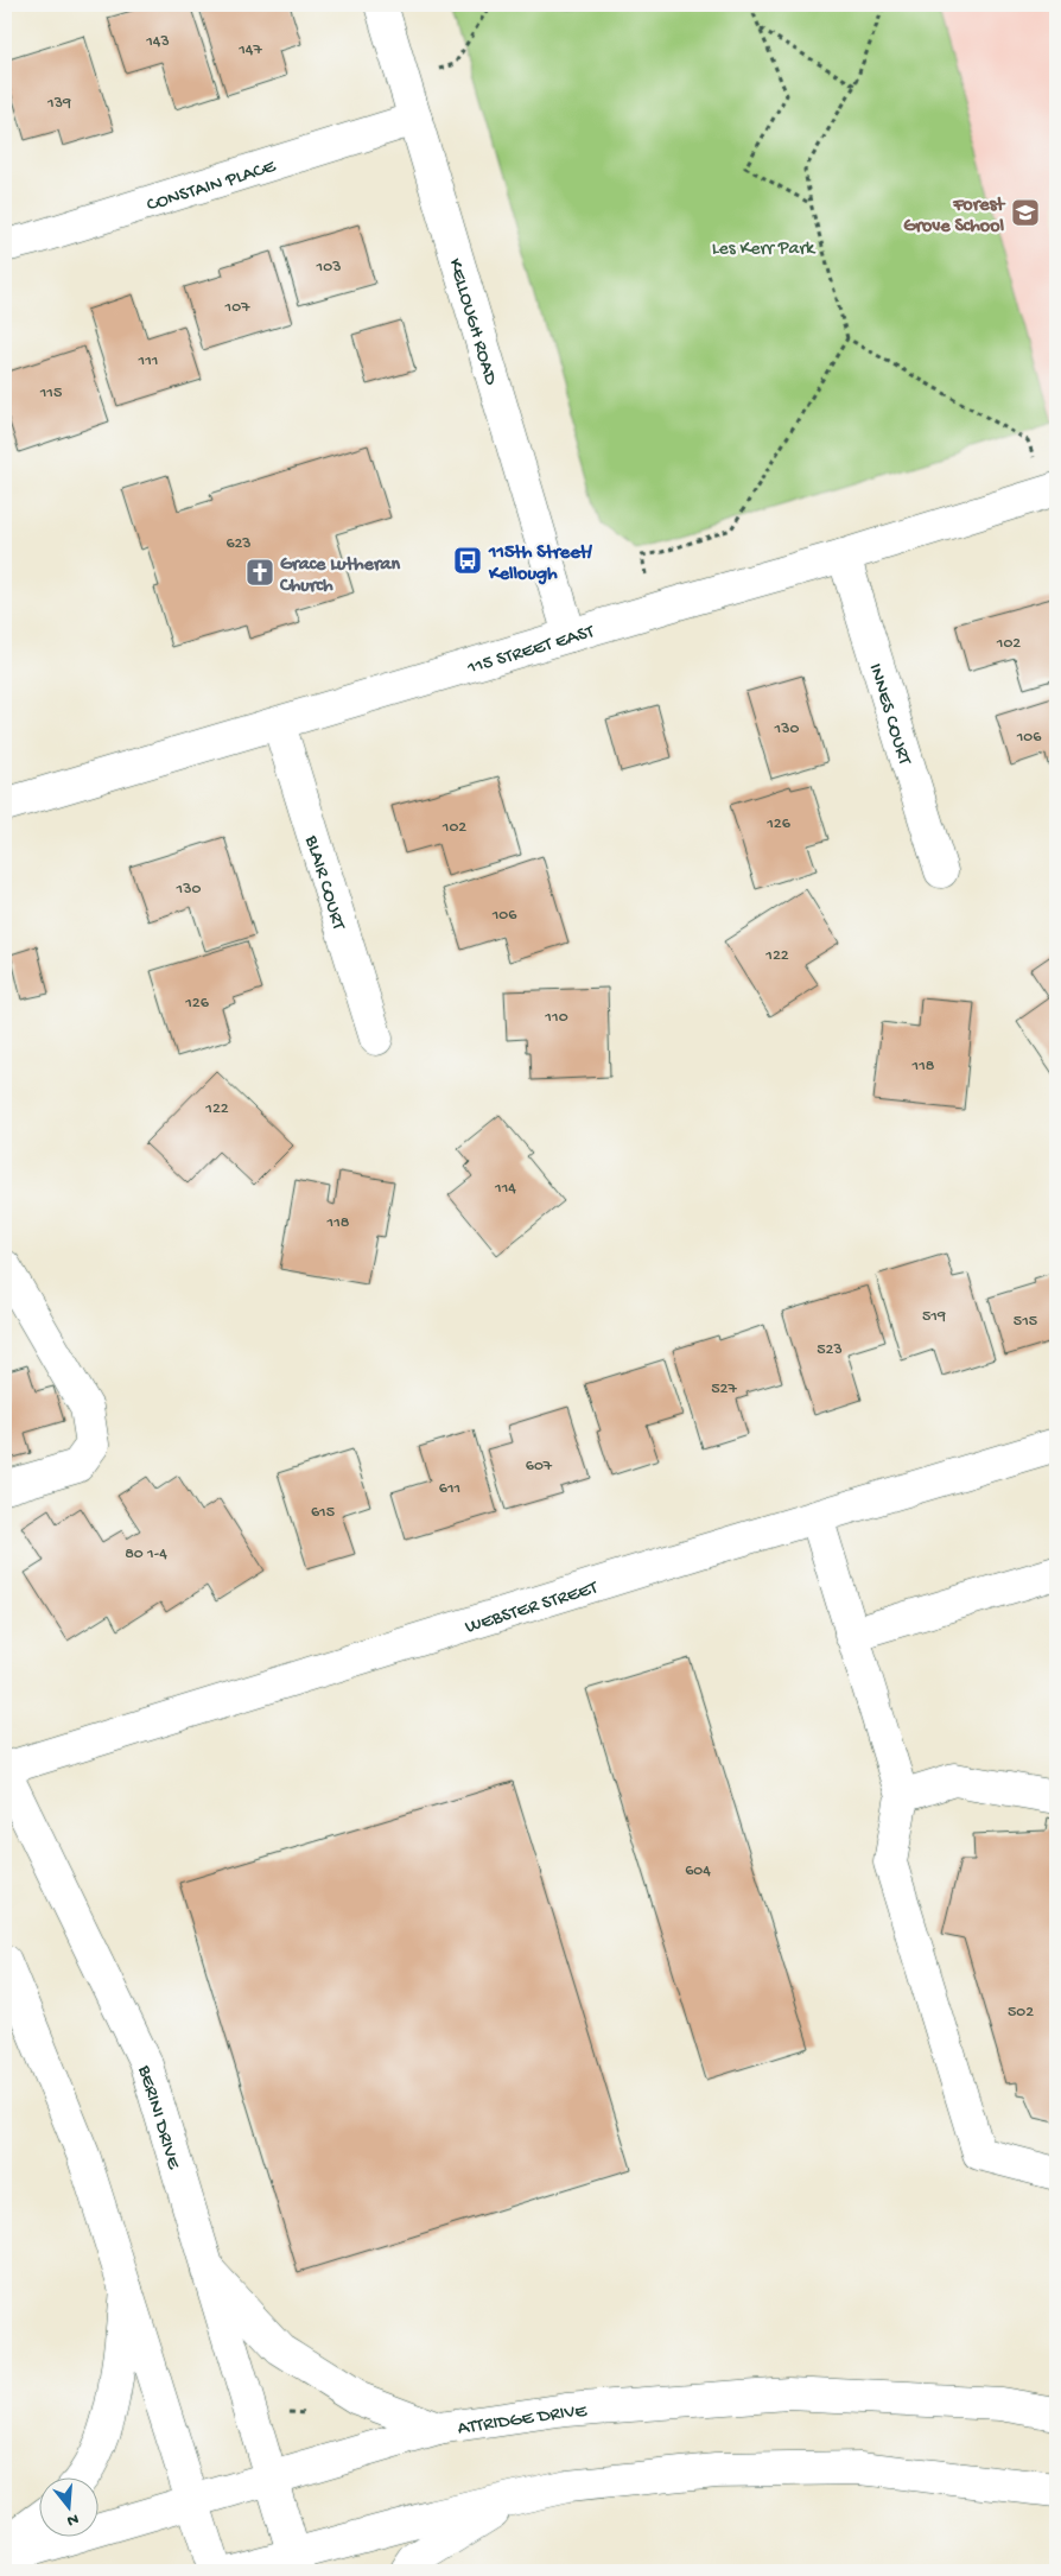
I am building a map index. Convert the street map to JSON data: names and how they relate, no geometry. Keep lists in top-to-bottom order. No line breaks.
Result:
{"streets":{"street":["CONSTAIN PLACE","KELLOUGH ROAD","115 STREET EAST","INNES COURT","BLAIR COURT","WEBSTER STREET","BERINI DRIVE","ATTRIDGE DRIVE"]},"crossings":[["CONSTAIN PLACE","KELLOUGH ROAD"],["KELLOUGH ROAD","115 STREET EAST"],["115 STREET EAST","INNES COURT"],["115 STREET EAST","BLAIR COURT"],["WEBSTER STREET","BERINI DRIVE"],["BERINI DRIVE","ATTRIDGE DRIVE"]],"parks":["Les Kerr Park"],"places":{"school or university":["Forest Grove School"],"bus stop":["115th Street/ Kellough"],"church":["Grace Lutheran Church"]},"house_numbers":["143","147","139","103","107","111","115","623","102","130","106","126","102","130","106","122","126","110","118","122","114","118","519","515","523","527","607","611","615","80 1-4","604","502"],"north":"bottom"}
